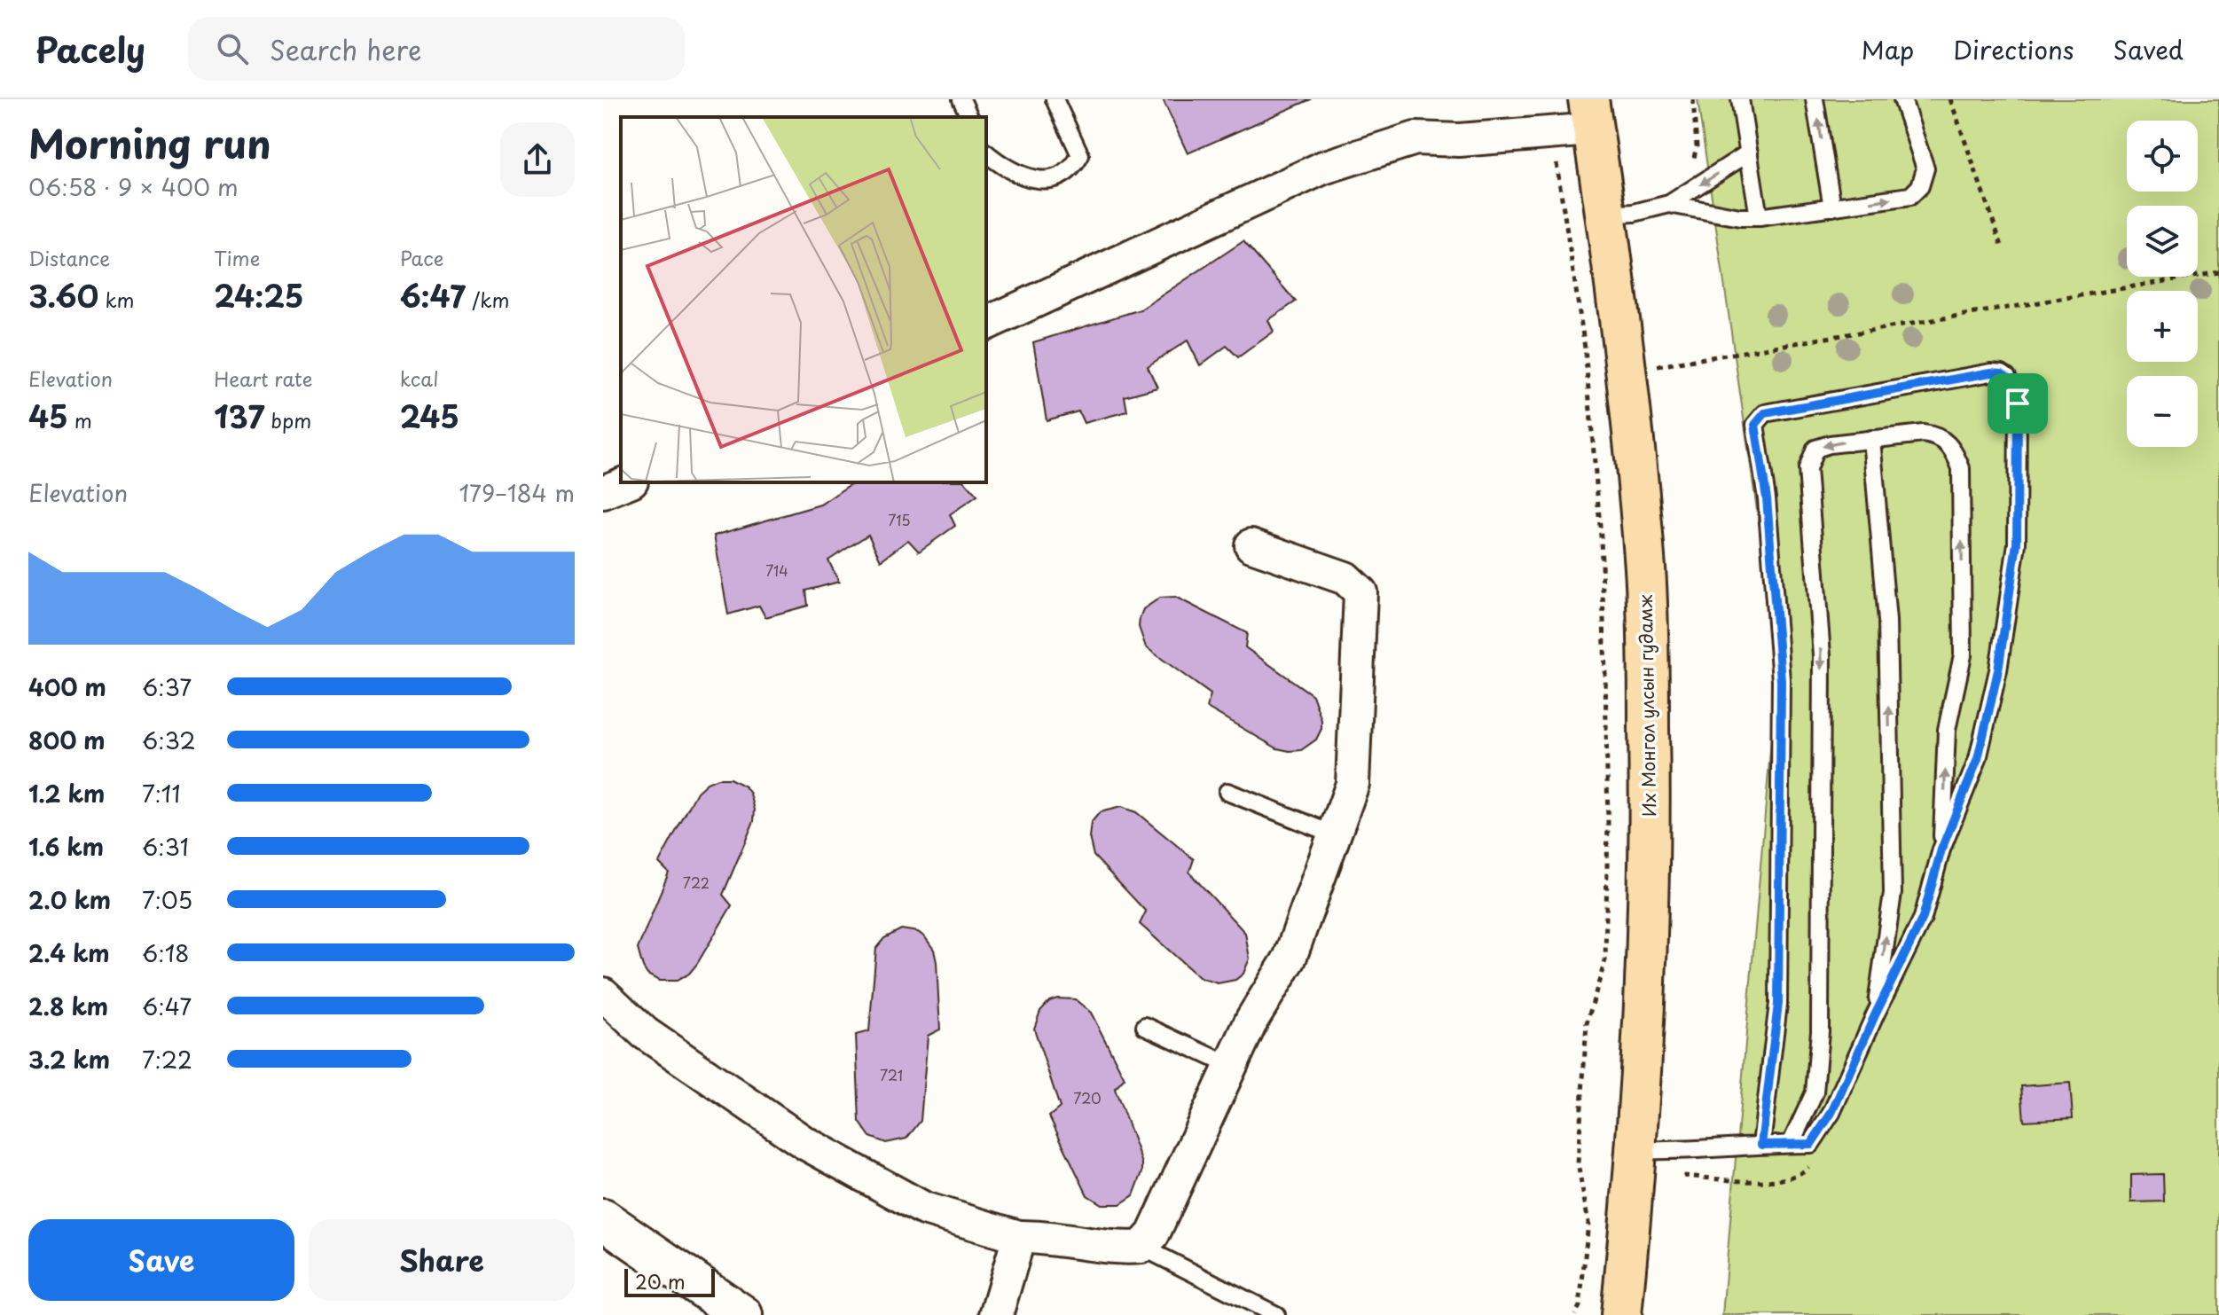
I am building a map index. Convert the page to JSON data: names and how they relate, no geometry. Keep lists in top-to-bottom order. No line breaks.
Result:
{"streets":{"main road":["Их Монгол улсын гудамж"]},"house_numbers":["715","714","722","721","720"],"scale_bar":"20 m","page":{"header":"Pacely","search":"Search here","nav":["Map","Directions","Saved"],"heading":["Morning run","06:58 · 9 × 400 m"],"map_buttons":["+","−"],"stats":[["Distance","3.60 km"],["Time","24:25"],["Pace","6:47 /km"],["Elevation","45 m"],["Heart rate","137 bpm"],["kcal","245"]],"chart":["Elevation","179–184 m"],"list":[{"name":"400 m","note":"6:37"},{"name":"800 m","note":"6:32"},{"name":"1.2 km","note":"7:11"},{"name":"1.6 km","note":"6:31"},{"name":"2.0 km","note":"7:05"},{"name":"2.4 km","note":"6:18"},{"name":"2.8 km","note":"6:47"},{"name":"3.2 km","note":"7:22"}],"buttons":["Save","Share"],"scale":"20 m"}}
